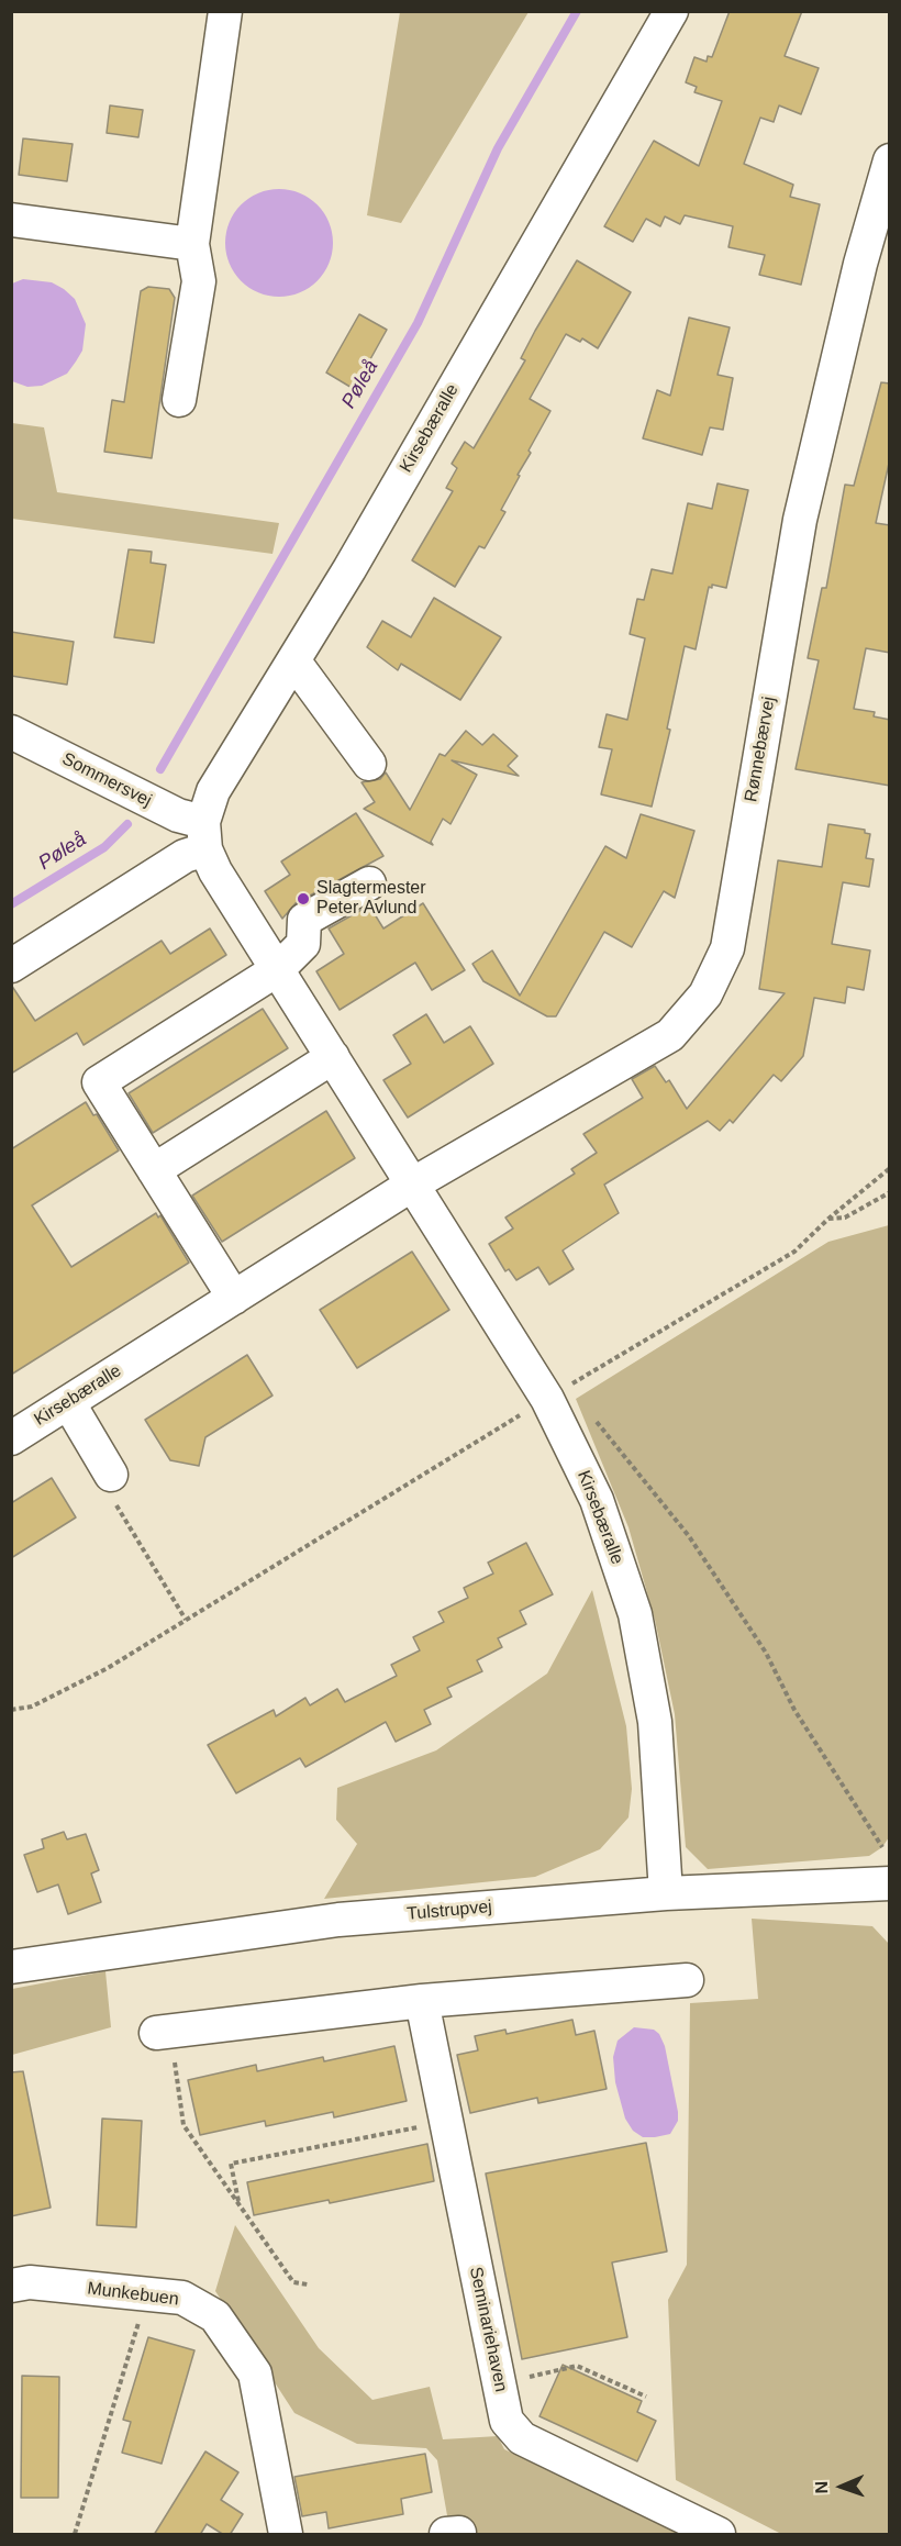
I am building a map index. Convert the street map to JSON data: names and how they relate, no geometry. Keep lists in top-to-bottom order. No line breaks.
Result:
{"streets":{"street":["Kirsebæralle","Rønnebærvej","Sommersvej","Tulstrupvej","Munkebuen","Seminariehaven"]},"crossings":[["Kirsebæralle","Rønnebærvej"],["Kirsebæralle","Sommersvej"],["Kirsebæralle","Tulstrupvej"]],"water":["Pøleå"],"places":["Slagtermester Peter Avlund"],"north":"left"}
